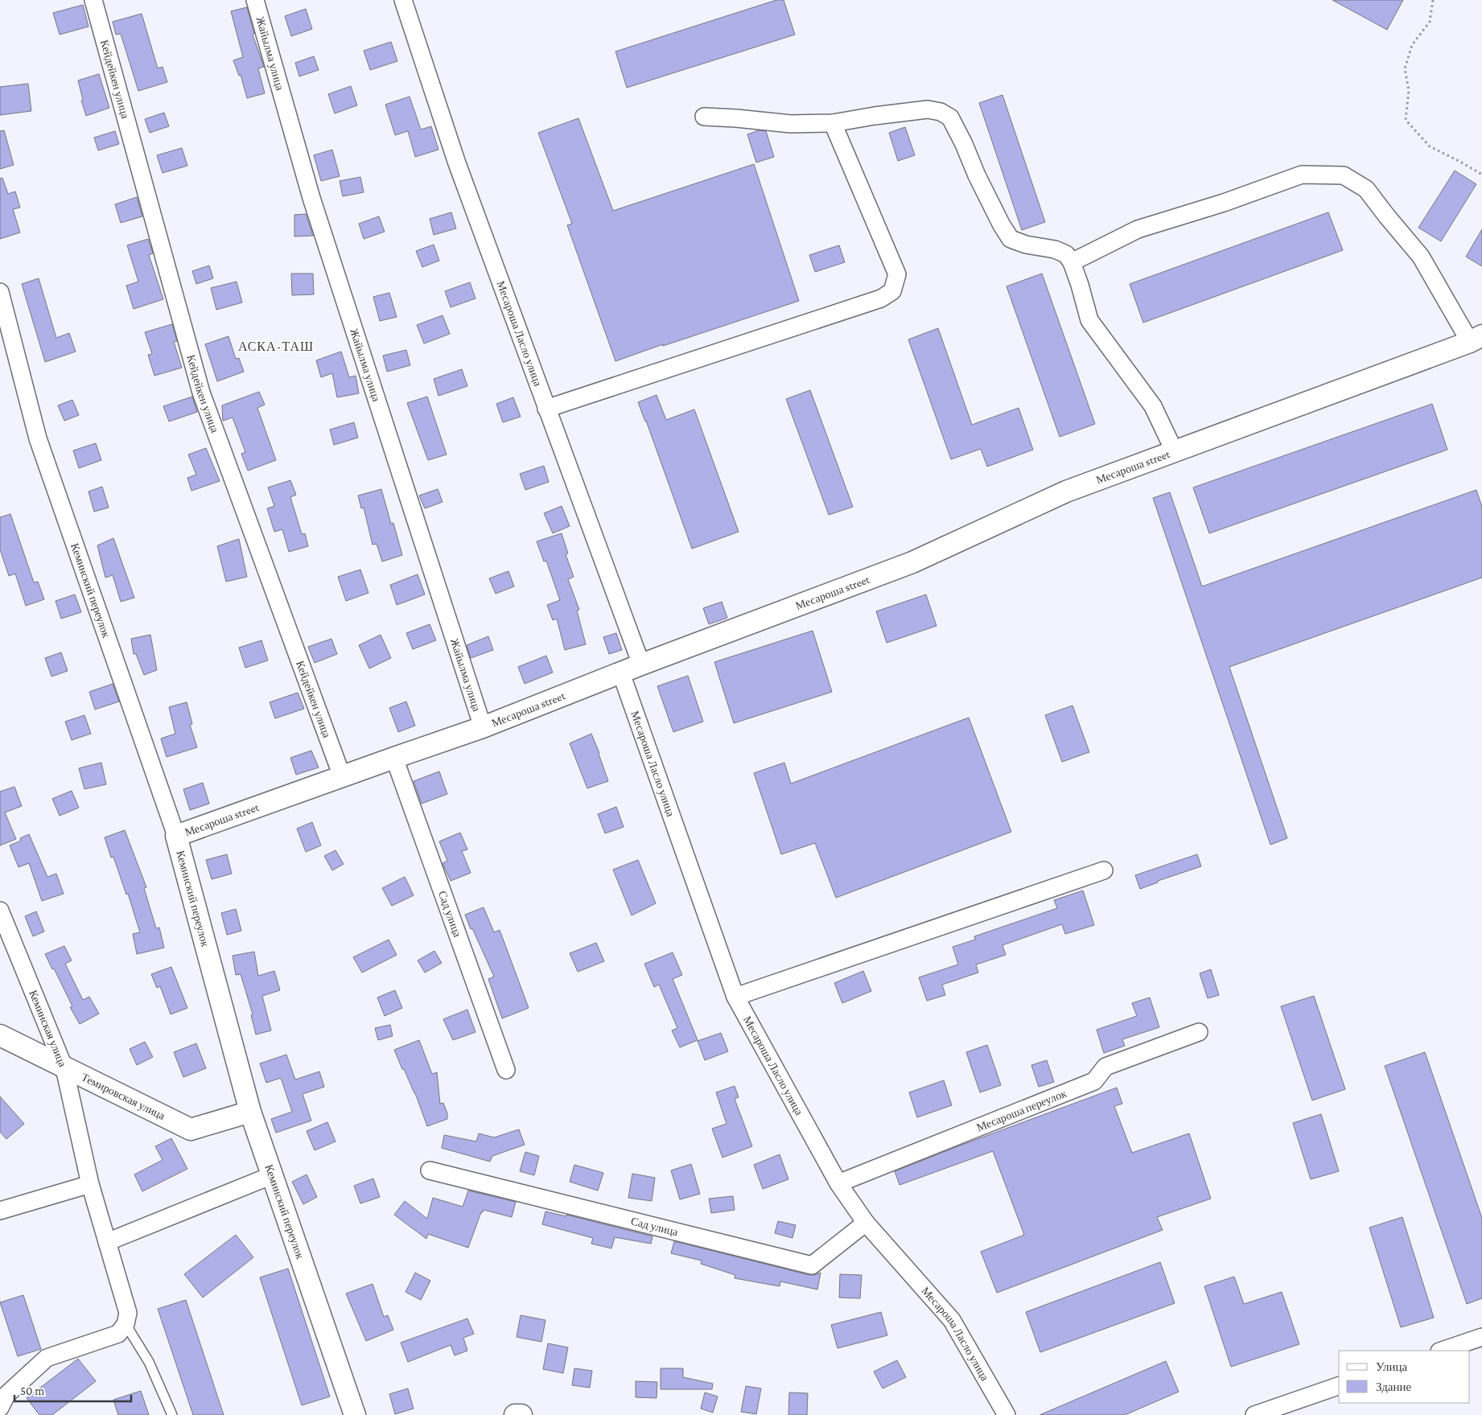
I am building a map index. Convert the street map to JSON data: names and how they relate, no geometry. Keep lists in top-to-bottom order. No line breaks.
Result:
{"streets":{"street":["Жайылма улица","Кейдейкен улица","Месароша Ласло улица","Месароша street","Кеминский переулок","Сад улица","Кеминская улица","Темировская улица","Месароша переулок"]},"crossings":[["Жайылма улица","Месароша street"],["Кейдейкен улица","Месароша street"],["Месароша Ласло улица","Месароша street"],["Месароша Ласло улица","Сад улица"],["Месароша Ласло улица","Месароша переулок"],["Месароша street","Кеминский переулок"],["Месароша street","Сад улица"],["Кеминский переулок","Темировская улица"],["Кеминская улица","Темировская улица"]],"districts":["АСКА-ТАШ"],"legend":["Улица","Здание"],"scale_bar":"50 m"}
